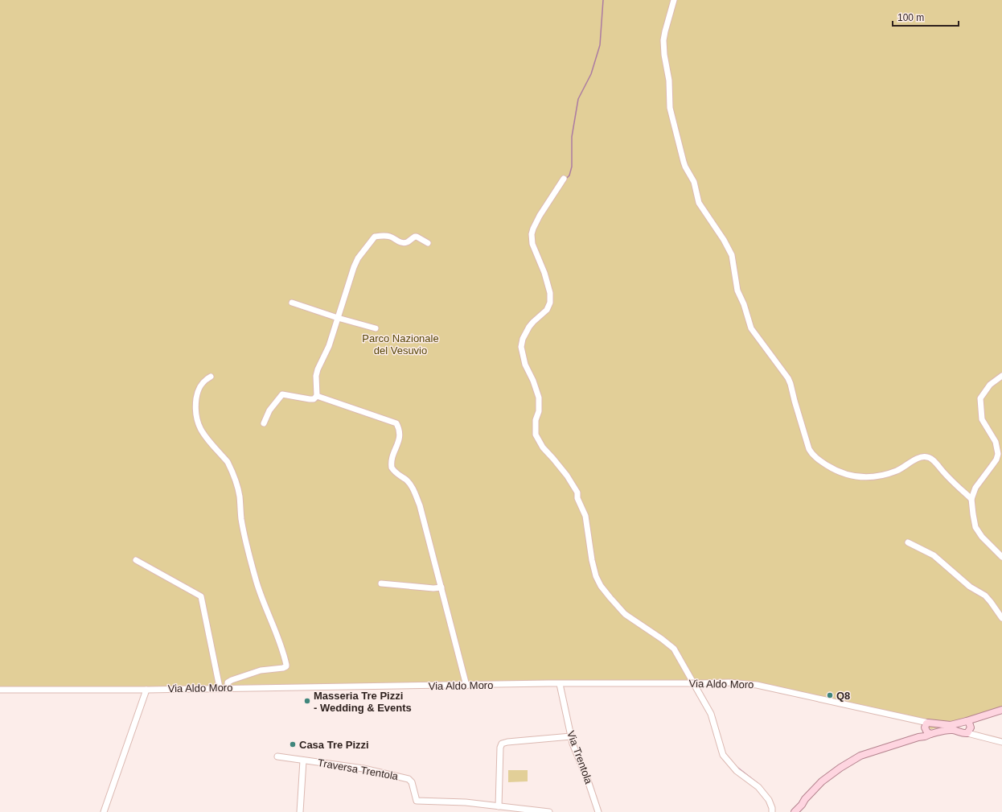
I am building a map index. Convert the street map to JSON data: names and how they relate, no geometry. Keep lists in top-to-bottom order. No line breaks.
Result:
{"streets":{"street":["Via Aldo Moro","Via Trentola","Traversa Trentola"]},"crossings":[["Via Aldo Moro","Via Trentola"]],"parks":["Parco Nazionale del Vesuvio"],"places":["Q8","Masseria Tre Pizzi - Wedding & Events","Casa Tre Pizzi"],"scale_bar":"100 m"}
